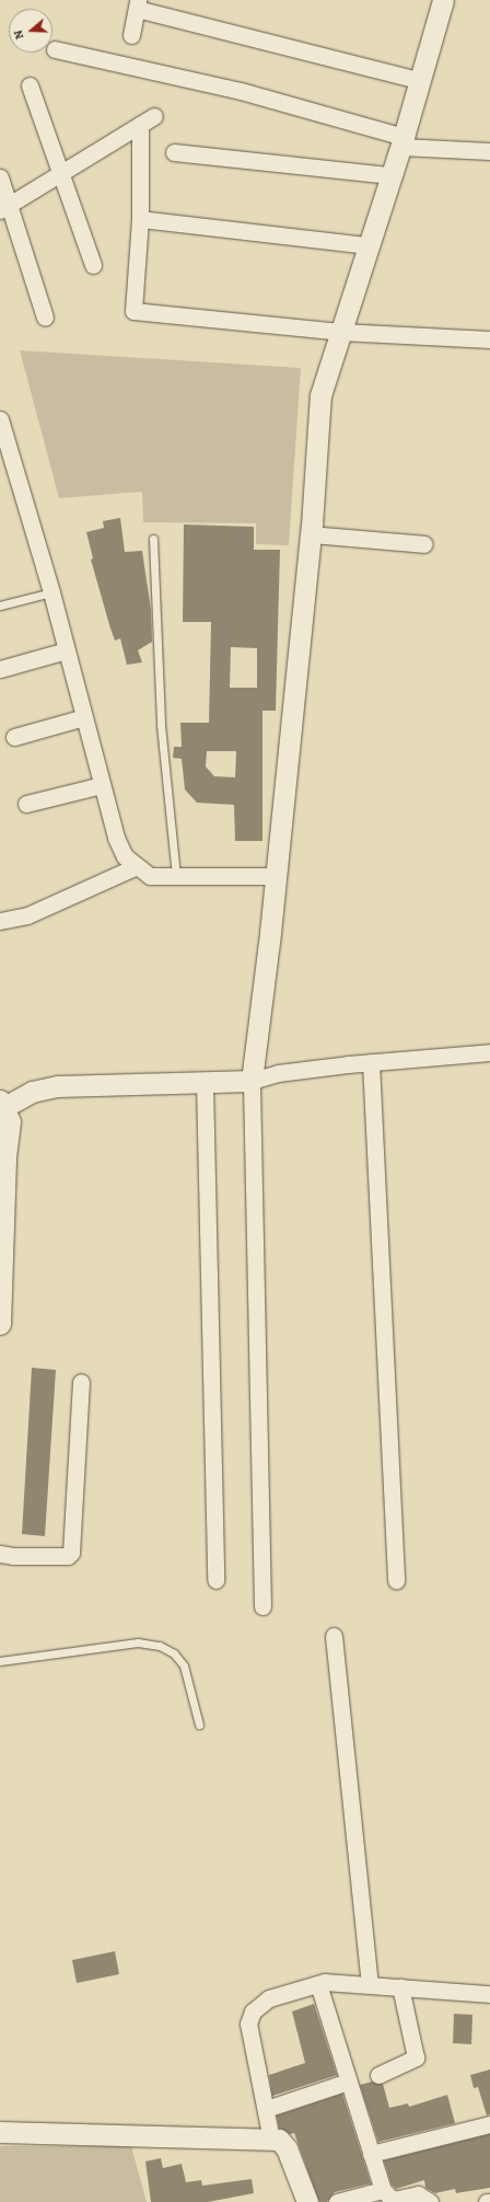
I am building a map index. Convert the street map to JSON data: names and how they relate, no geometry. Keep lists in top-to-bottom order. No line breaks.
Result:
{"north":"left"}
